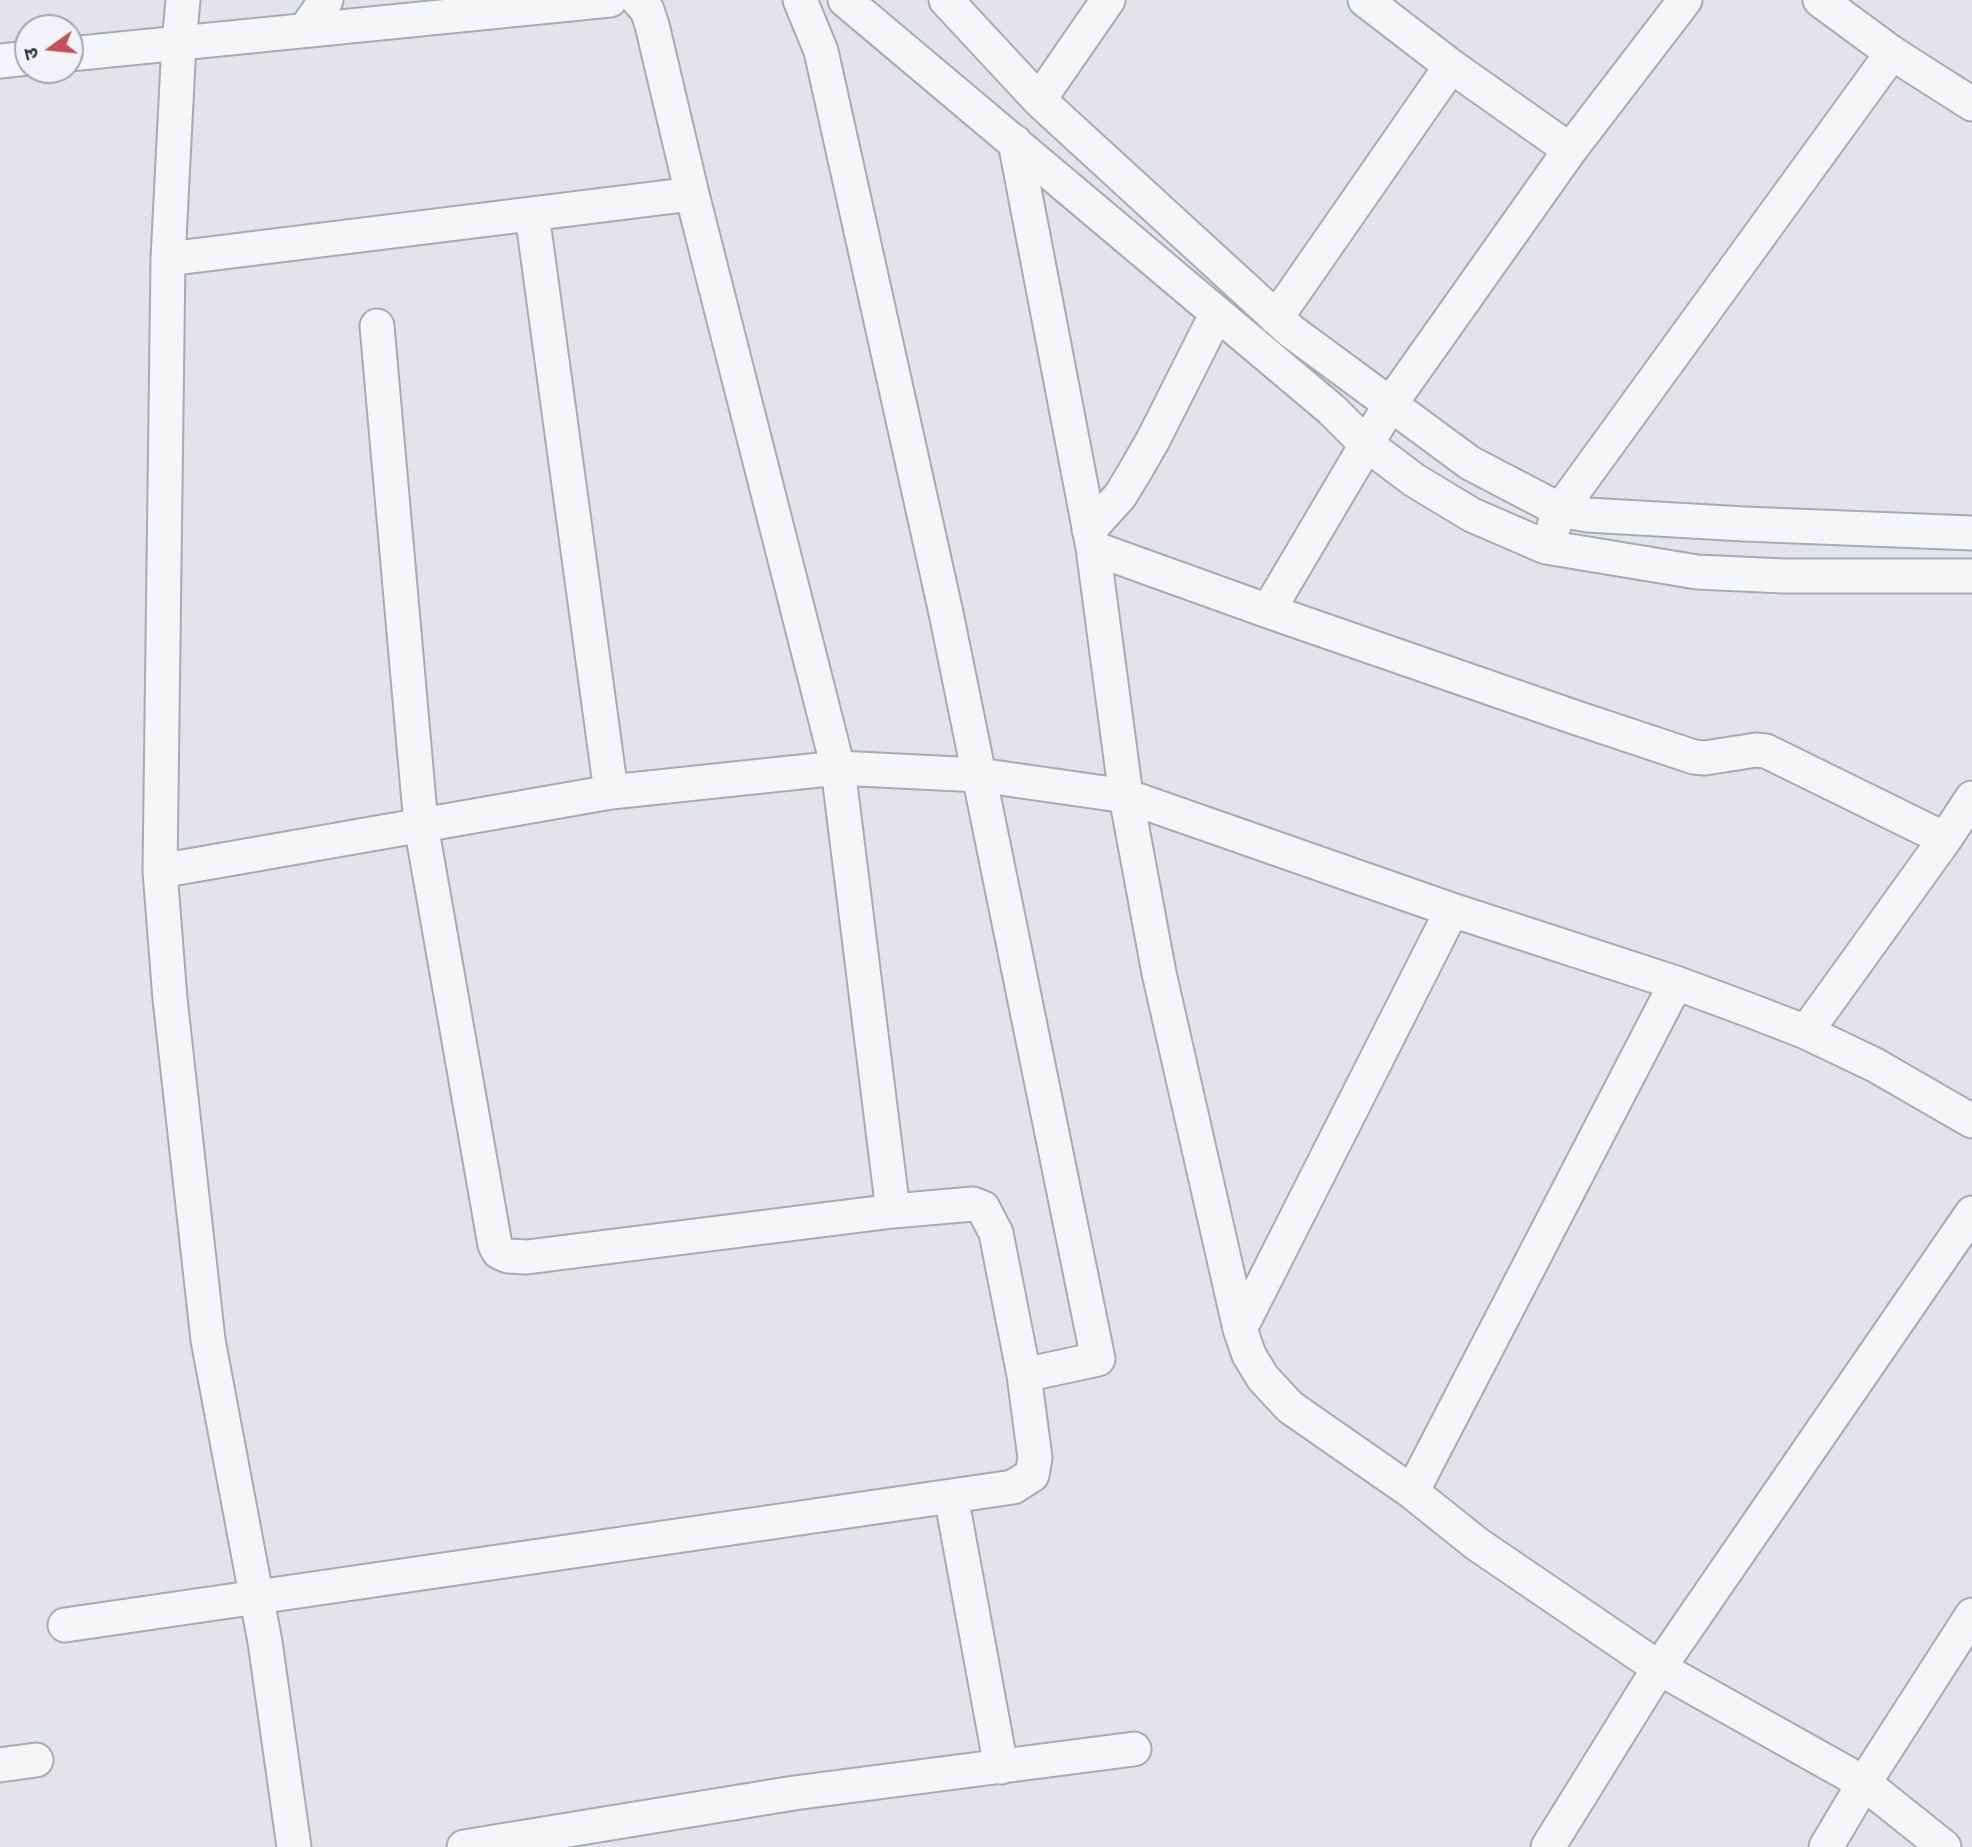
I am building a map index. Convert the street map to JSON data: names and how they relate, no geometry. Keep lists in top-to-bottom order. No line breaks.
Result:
{"north":"left"}
